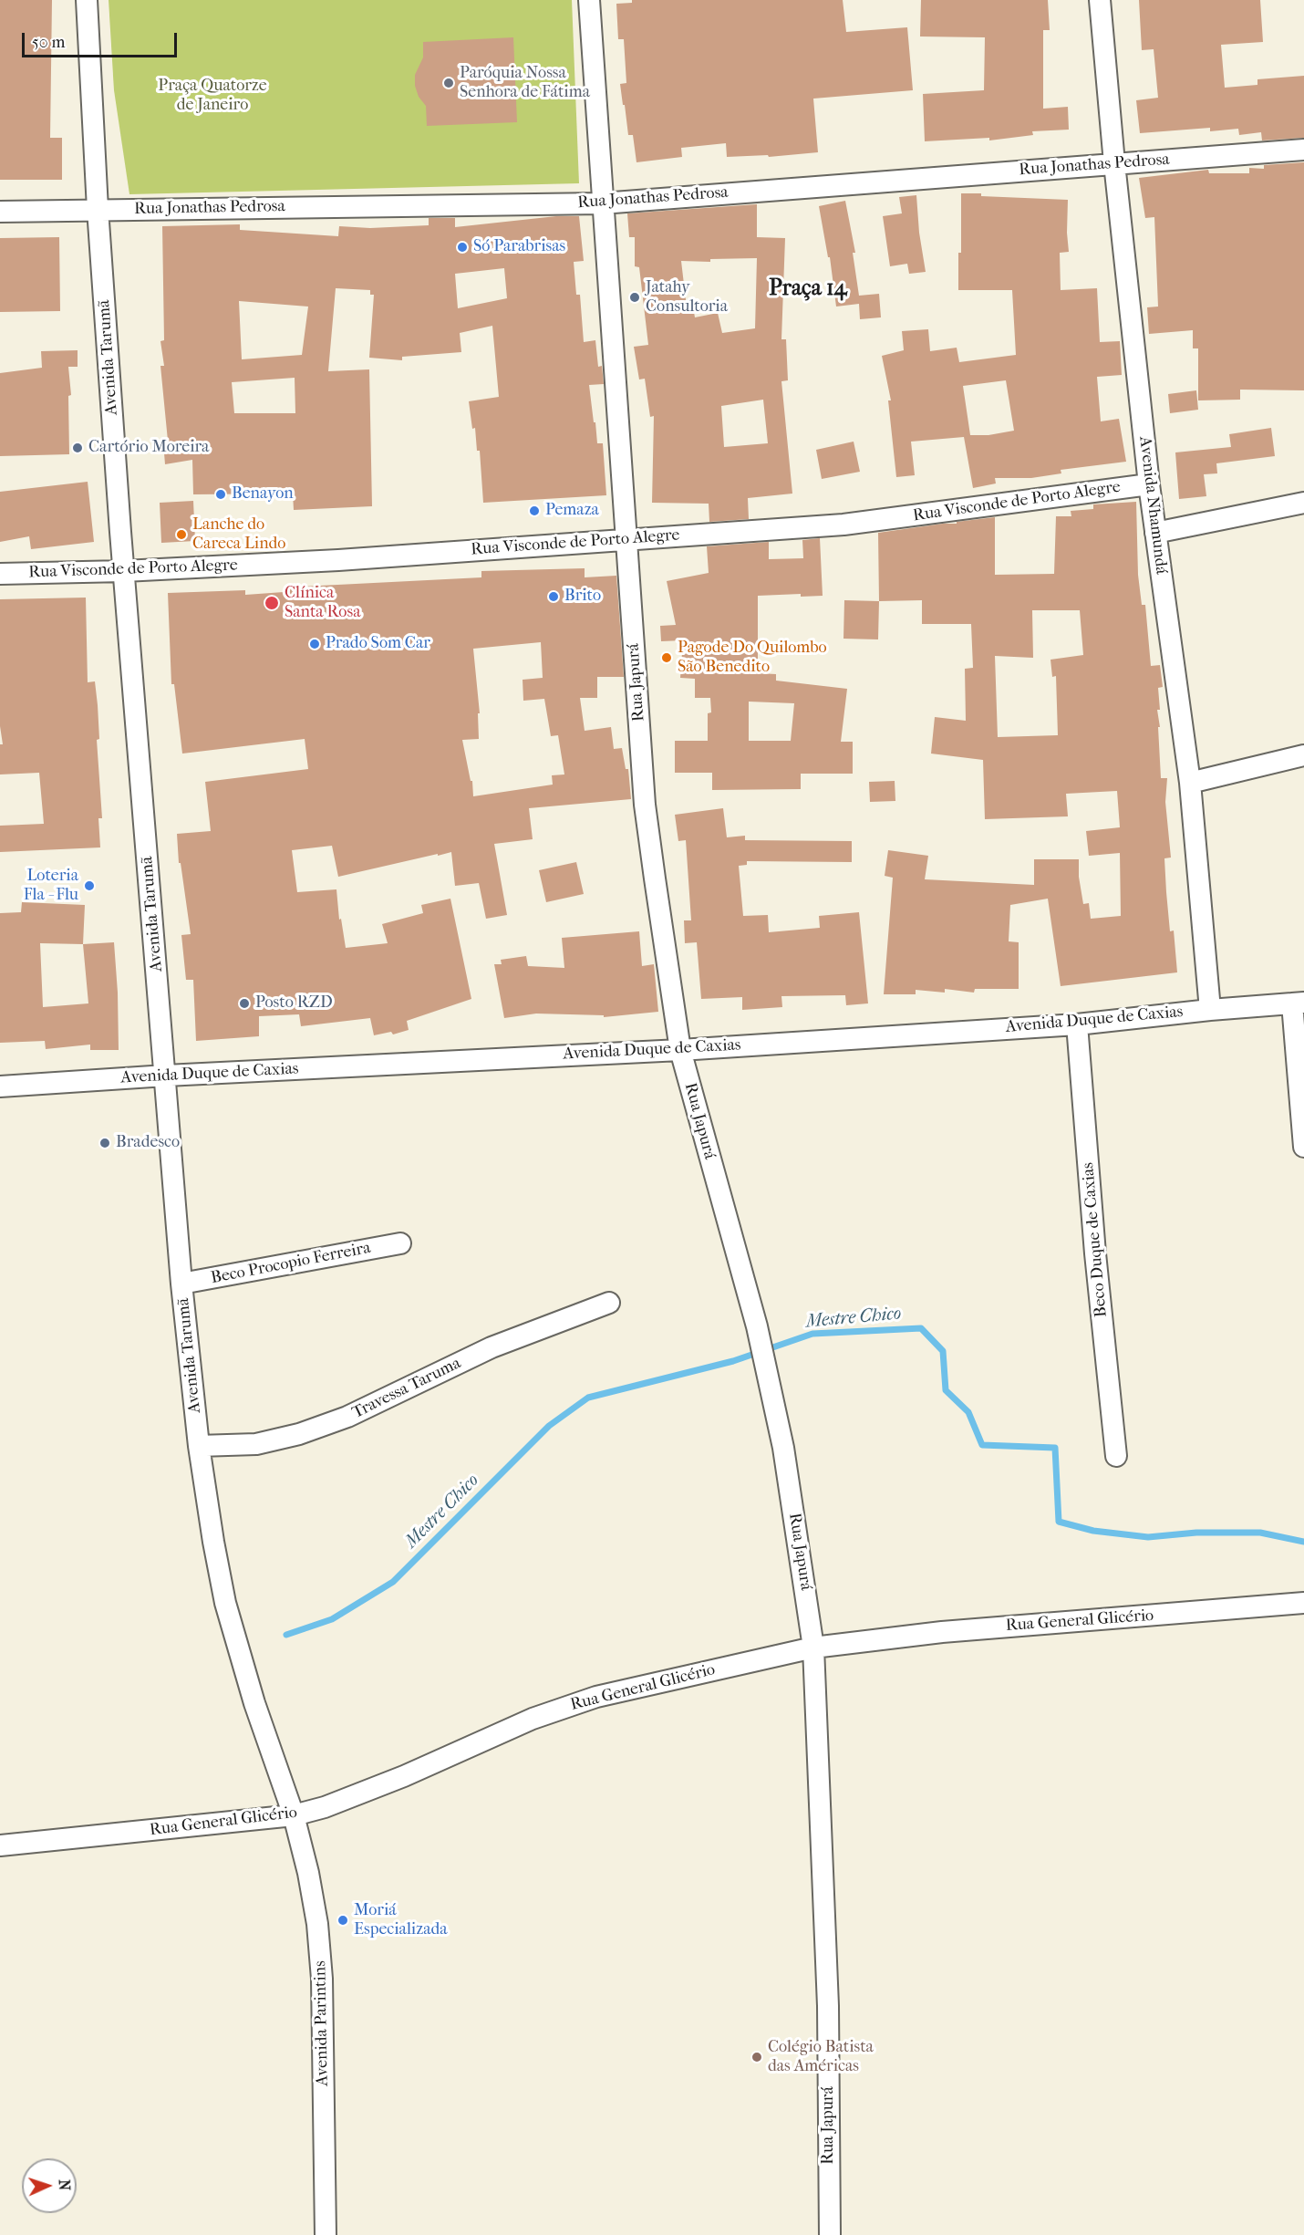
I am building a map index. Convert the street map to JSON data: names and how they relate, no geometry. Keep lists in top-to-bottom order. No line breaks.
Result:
{"streets":{"street":["Rua Jonathas Pedrosa","Avenida Tarumã","Rua Visconde de Porto Alegre","Avenida Nhamundá","Rua Japurá","Avenida Duque de Caxias","Beco Duque de Caxias","Beco Procopio Ferreira","Travessa Taruma","Rua General Glicério","Avenida Parintins"]},"crossings":[["Rua Jonathas Pedrosa","Avenida Tarumã"],["Rua Jonathas Pedrosa","Avenida Nhamundá"],["Rua Jonathas Pedrosa","Rua Japurá"],["Avenida Tarumã","Rua Visconde de Porto Alegre"],["Avenida Tarumã","Avenida Duque de Caxias"],["Avenida Tarumã","Beco Procopio Ferreira"],["Avenida Tarumã","Travessa Taruma"],["Avenida Tarumã","Rua General Glicério"],["Avenida Tarumã","Avenida Parintins"],["Rua Visconde de Porto Alegre","Avenida Nhamundá"],["Rua Visconde de Porto Alegre","Rua Japurá"],["Avenida Nhamundá","Avenida Duque de Caxias"],["Rua Japurá","Avenida Duque de Caxias"],["Rua Japurá","Rua General Glicério"],["Avenida Duque de Caxias","Beco Duque de Caxias"],["Rua General Glicério","Avenida Parintins"]],"districts":["Praça 14"],"water":["Mestre Chico"],"parks":["Praça Quatorze de Janeiro"],"places":["Paróquia Nossa Senhora de Fátima","Só Parabrisas","Jatahy Consultoria","Cartório Moreira","Benayon","Pemaza","Lanche do Careca Lindo","Brito","Clínica Santa Rosa","Prado Som Car","Pagode Do Quilombo São Benedito","Loteria Fla - Flu","Posto RZD","Bradesco","Moriá Especializada","Colégio Batista das Américas"],"scale_bar":"50 m","north":"right"}
